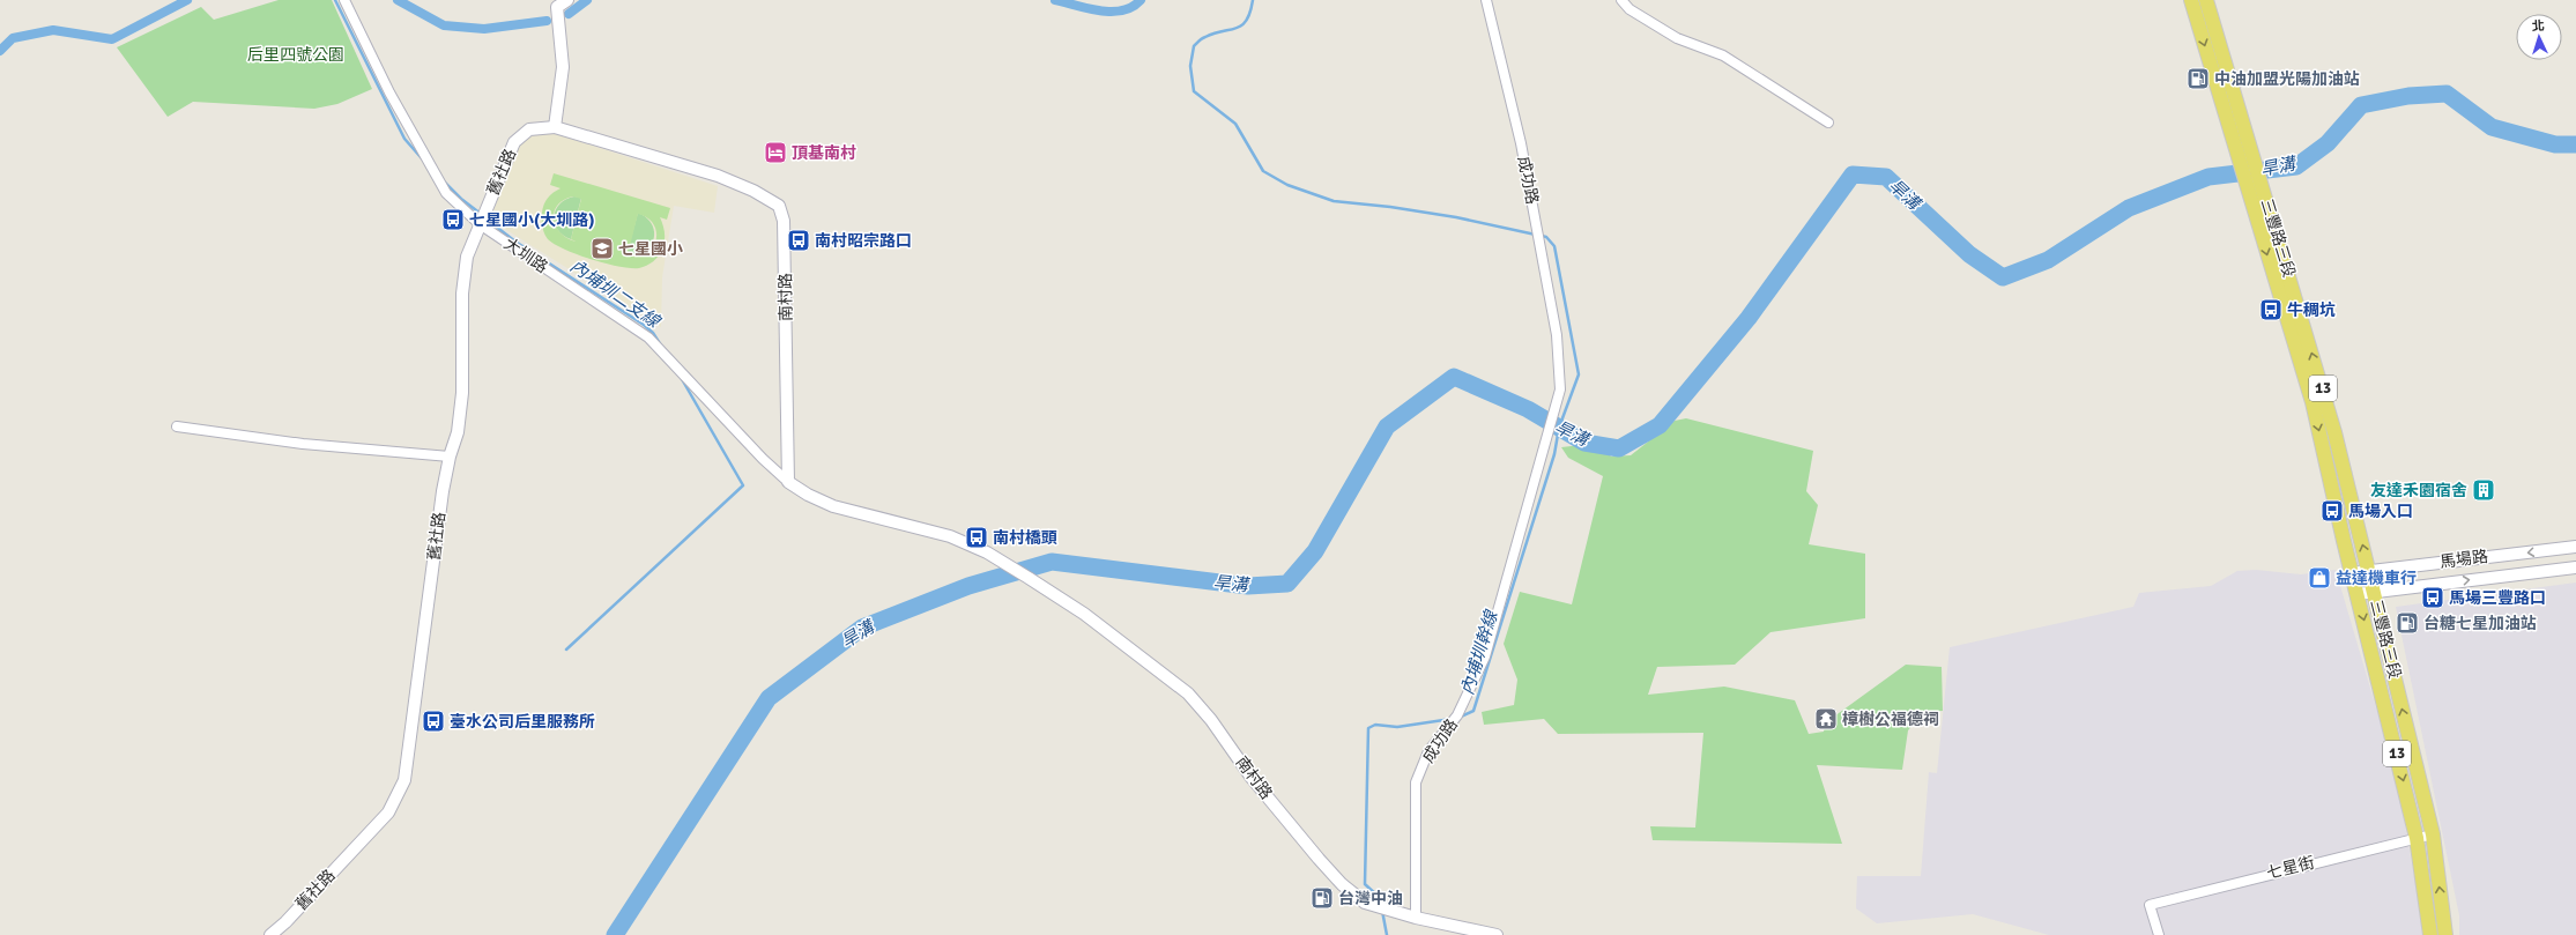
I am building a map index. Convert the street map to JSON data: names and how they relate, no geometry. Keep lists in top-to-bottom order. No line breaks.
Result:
{"streets":{"main road":["三豐路三段","13"],"street":["舊社路","成功路","大圳路","南村路","馬場路","七星街"]},"crossings":[["舊社路","大圳路"],["舊社路","南村路"],["成功路","南村路"],["三豐路三段","13"],["三豐路三段","馬場路"],["三豐路三段","七星街"],["大圳路","南村路"]],"water":["旱溝","內埔圳二支線","內埔圳幹線"],"parks":["后里四號公園"],"places":{"fuel station":["中油加盟光陽加油站","台糖七星加油站","台灣中油"],"hotel":["頂基南村"],"bus stop":["七星國小(大圳路)","南村昭宗路口","牛稠坑","馬場入口","南村橋頭","馬場三豐路口","臺水公司后里服務所"],"school or university":["七星國小"],"building":["友達禾園宿舍"],"shop":["益達機車行"],"temple":["樟樹公福德祠"]},"north":"top"}
